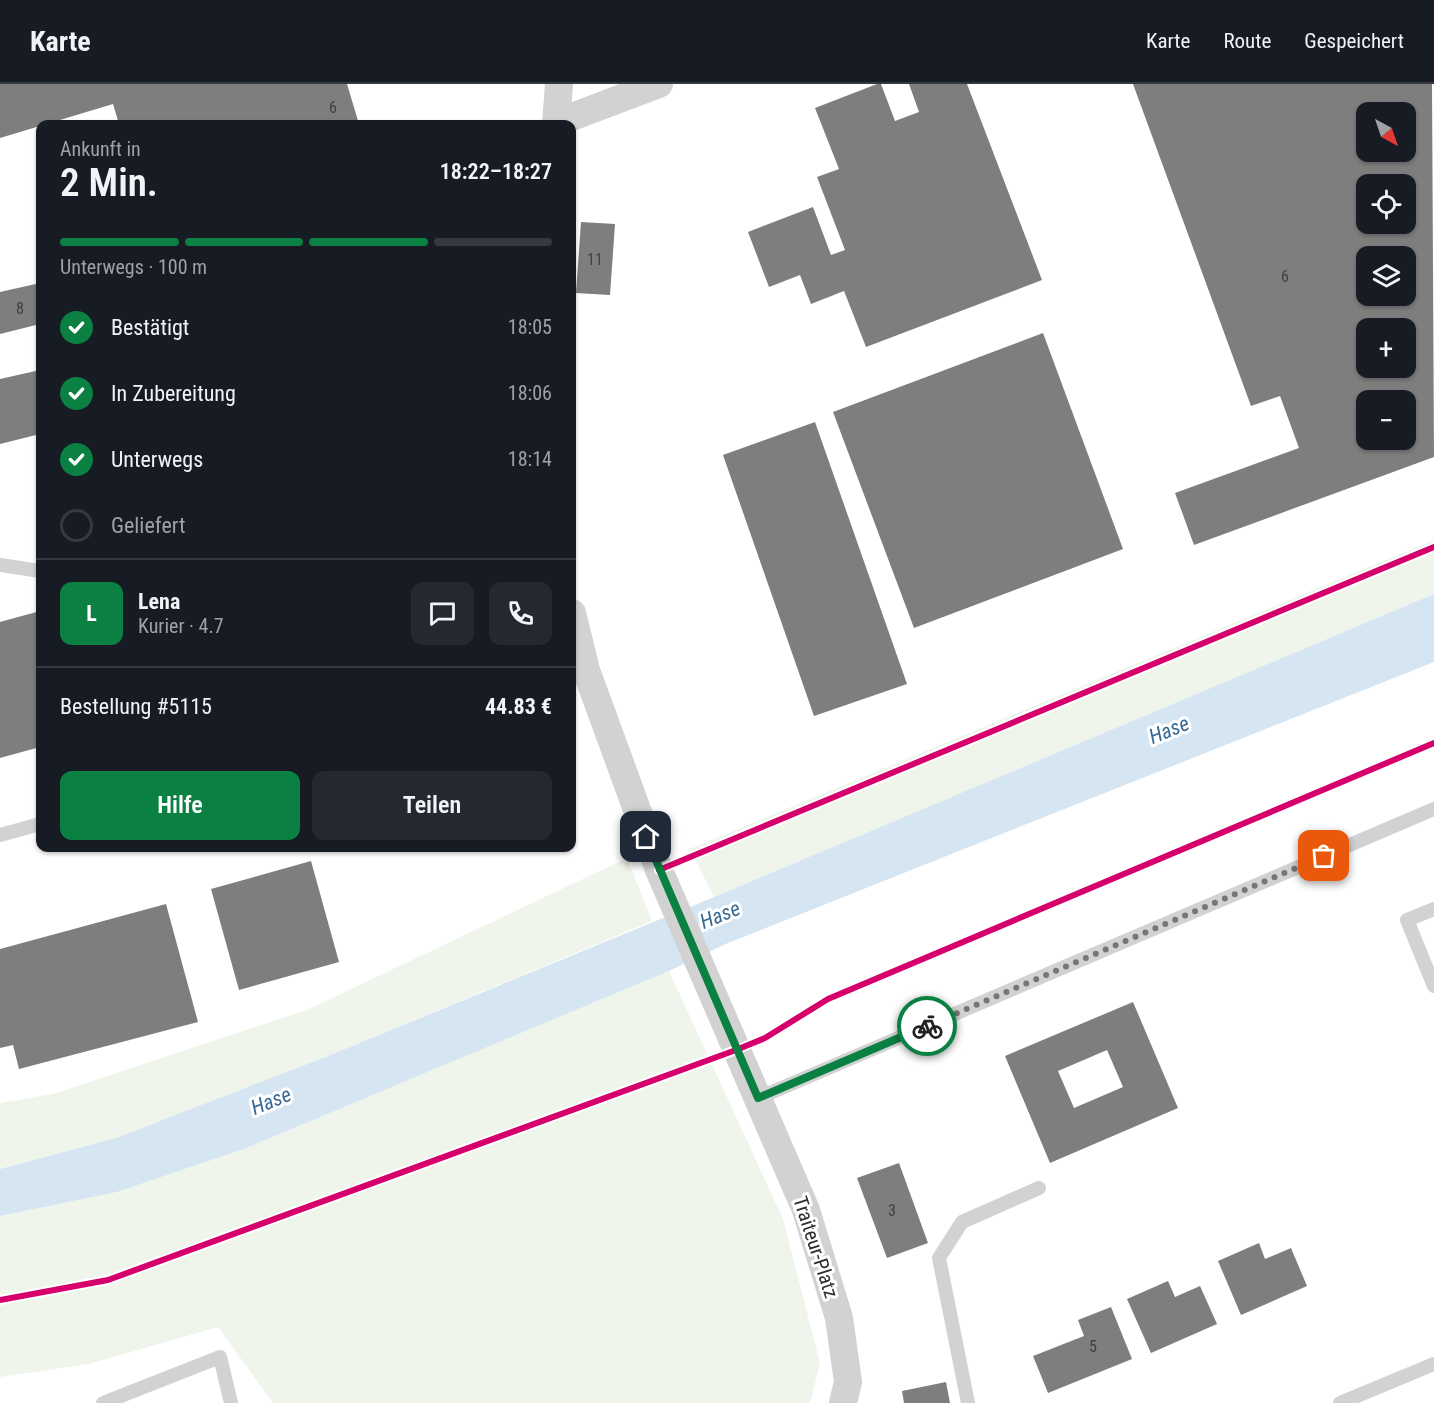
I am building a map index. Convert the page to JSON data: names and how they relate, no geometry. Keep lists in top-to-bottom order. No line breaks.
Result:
{"streets":{"street":["Traiteur-Platz"]},"water":["Hase"],"house_numbers":["6","11","6","8","3","5"],"north":"bottom right","page":{"header":"Karte","nav":["Karte","Route","Gespeichert"],"map_buttons":["+","−"],"heading":["2 Min.","Ankunft in","18:22–18:27"],"panel":["Lena","Kurier · 4.7","Bestellung #5115","44.83 €"],"bar":"Unterwegs · 100 m","list":[["Bestätigt","18:05"],["In Zubereitung","18:06"],["Unterwegs","18:14"],"Geliefert"],"round":"L","buttons":["Hilfe","Teilen"]}}
